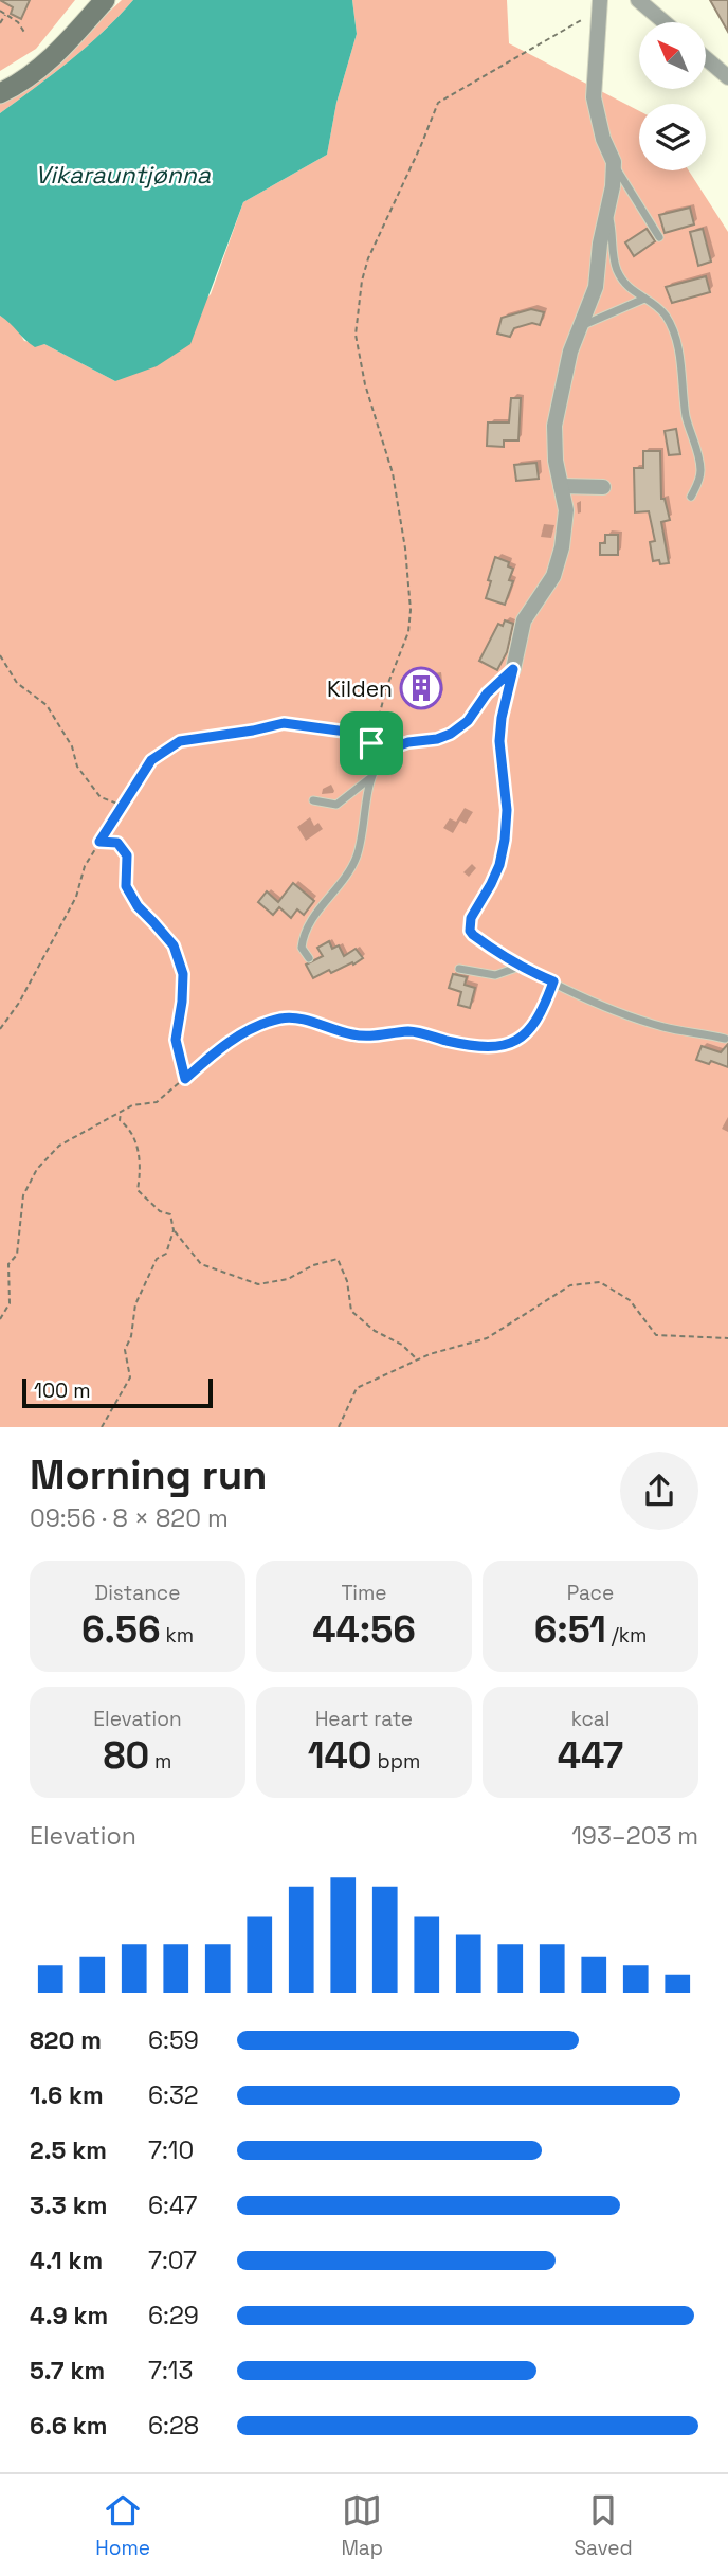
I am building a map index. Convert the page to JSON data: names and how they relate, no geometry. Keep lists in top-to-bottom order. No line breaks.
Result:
{"water":["Vikarauntjønna"],"places":{"building":["Kilden"]},"scale_bar":"100 m","north":"top left","page":{"scale":"100 m","heading":["Morning run","09:56 · 8 × 820 m"],"stats":[["Distance","6.56 km"],["Time","44:56"],["Pace","6:51 /km"],["Elevation","80 m"],["Heart rate","140 bpm"],["kcal","447"]],"chart":["Elevation","193–203 m"],"list":[{"name":"820 m","note":"6:59"},{"name":"1.6 km","note":"6:32"},{"name":"2.5 km","note":"7:10"},{"name":"3.3 km","note":"6:47"},{"name":"4.1 km","note":"7:07"},{"name":"4.9 km","note":"6:29"},{"name":"5.7 km","note":"7:13"},{"name":"6.6 km","note":"6:28"}],"tabs":["Home","Map","Saved"]}}
